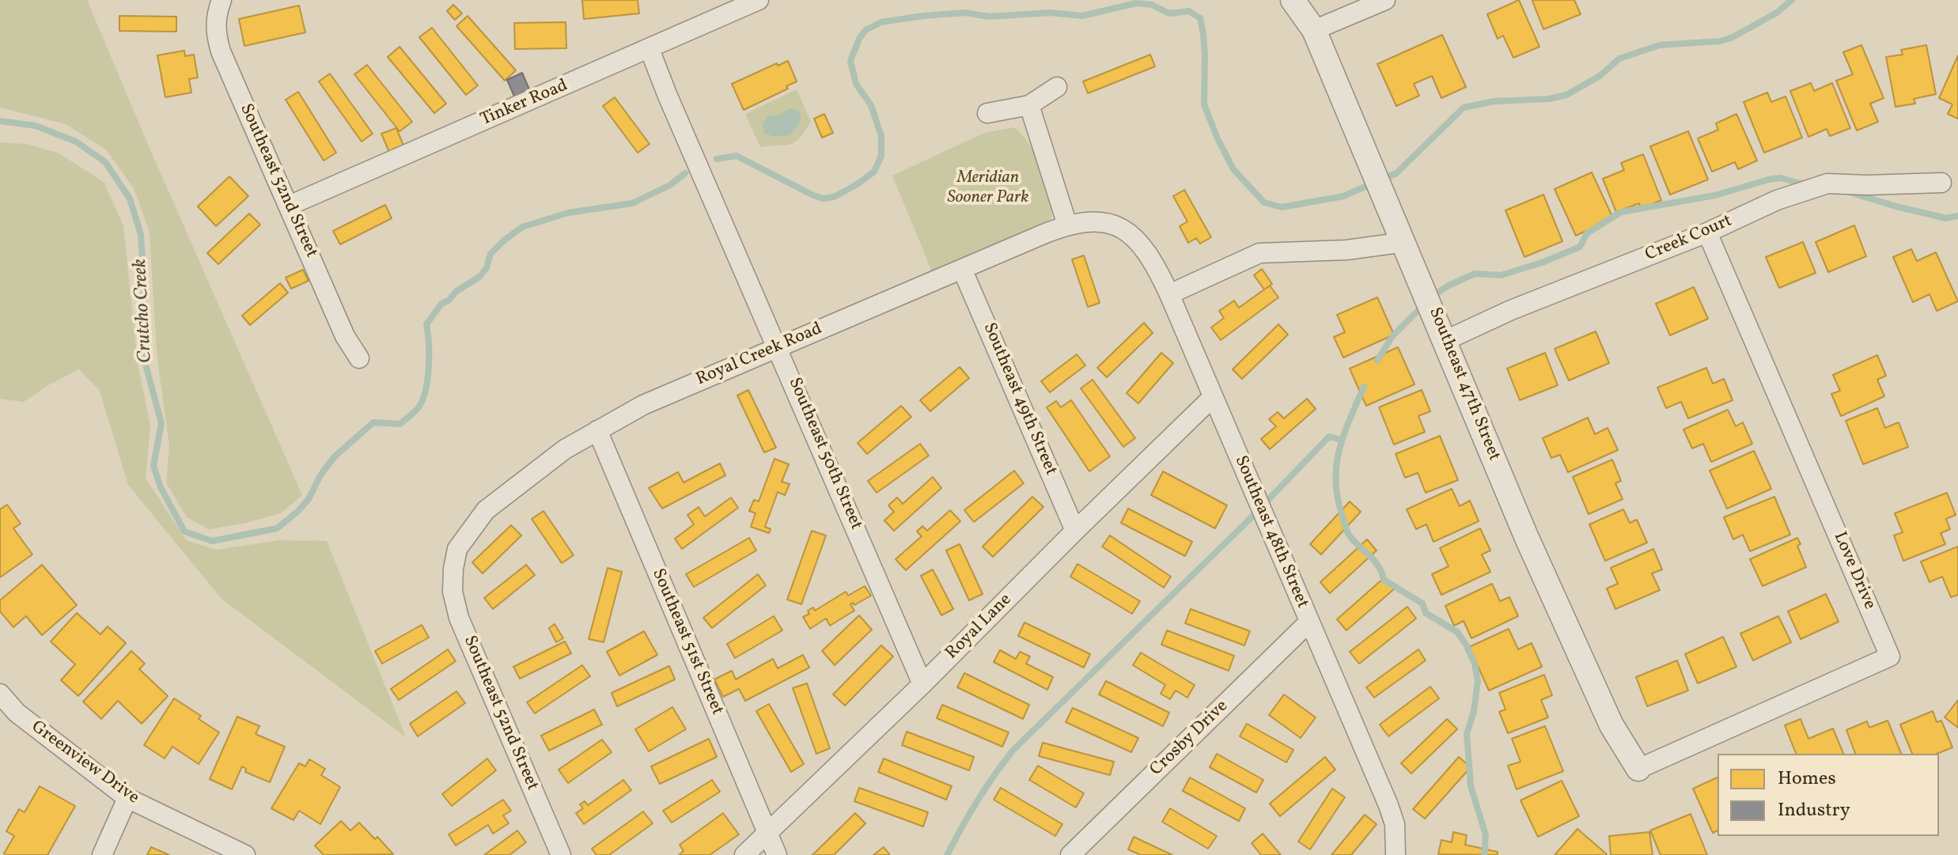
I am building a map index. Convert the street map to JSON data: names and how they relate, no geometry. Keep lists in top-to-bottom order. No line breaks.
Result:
{"streets":{"street":["Tinker Road","Southeast 52nd Street","Creek Court","Royal Creek Road","Southeast 47th Street","Southeast 49th Street","Southeast 50th Street","Southeast 48th Street","Love Drive","Royal Lane","Southeast 51st Street","Crosby Drive","Greenview Drive"]},"crossings":[["Tinker Road","Southeast 52nd Street"],["Tinker Road","Southeast 50th Street"],["Southeast 52nd Street","Royal Creek Road"],["Creek Court","Southeast 47th Street"],["Creek Court","Love Drive"],["Royal Creek Road","Southeast 49th Street"],["Royal Creek Road","Southeast 50th Street"],["Royal Creek Road","Southeast 48th Street"],["Royal Creek Road","Southeast 51st Street"],["Southeast 47th Street","Love Drive"],["Southeast 49th Street","Royal Lane"],["Southeast 50th Street","Royal Lane"],["Southeast 48th Street","Royal Lane"],["Southeast 48th Street","Crosby Drive"],["Royal Lane","Southeast 51st Street"]],"water":["Crutcho Creek"],"parks":["Meridian Sooner Park"],"legend":["Homes","Industry"]}
